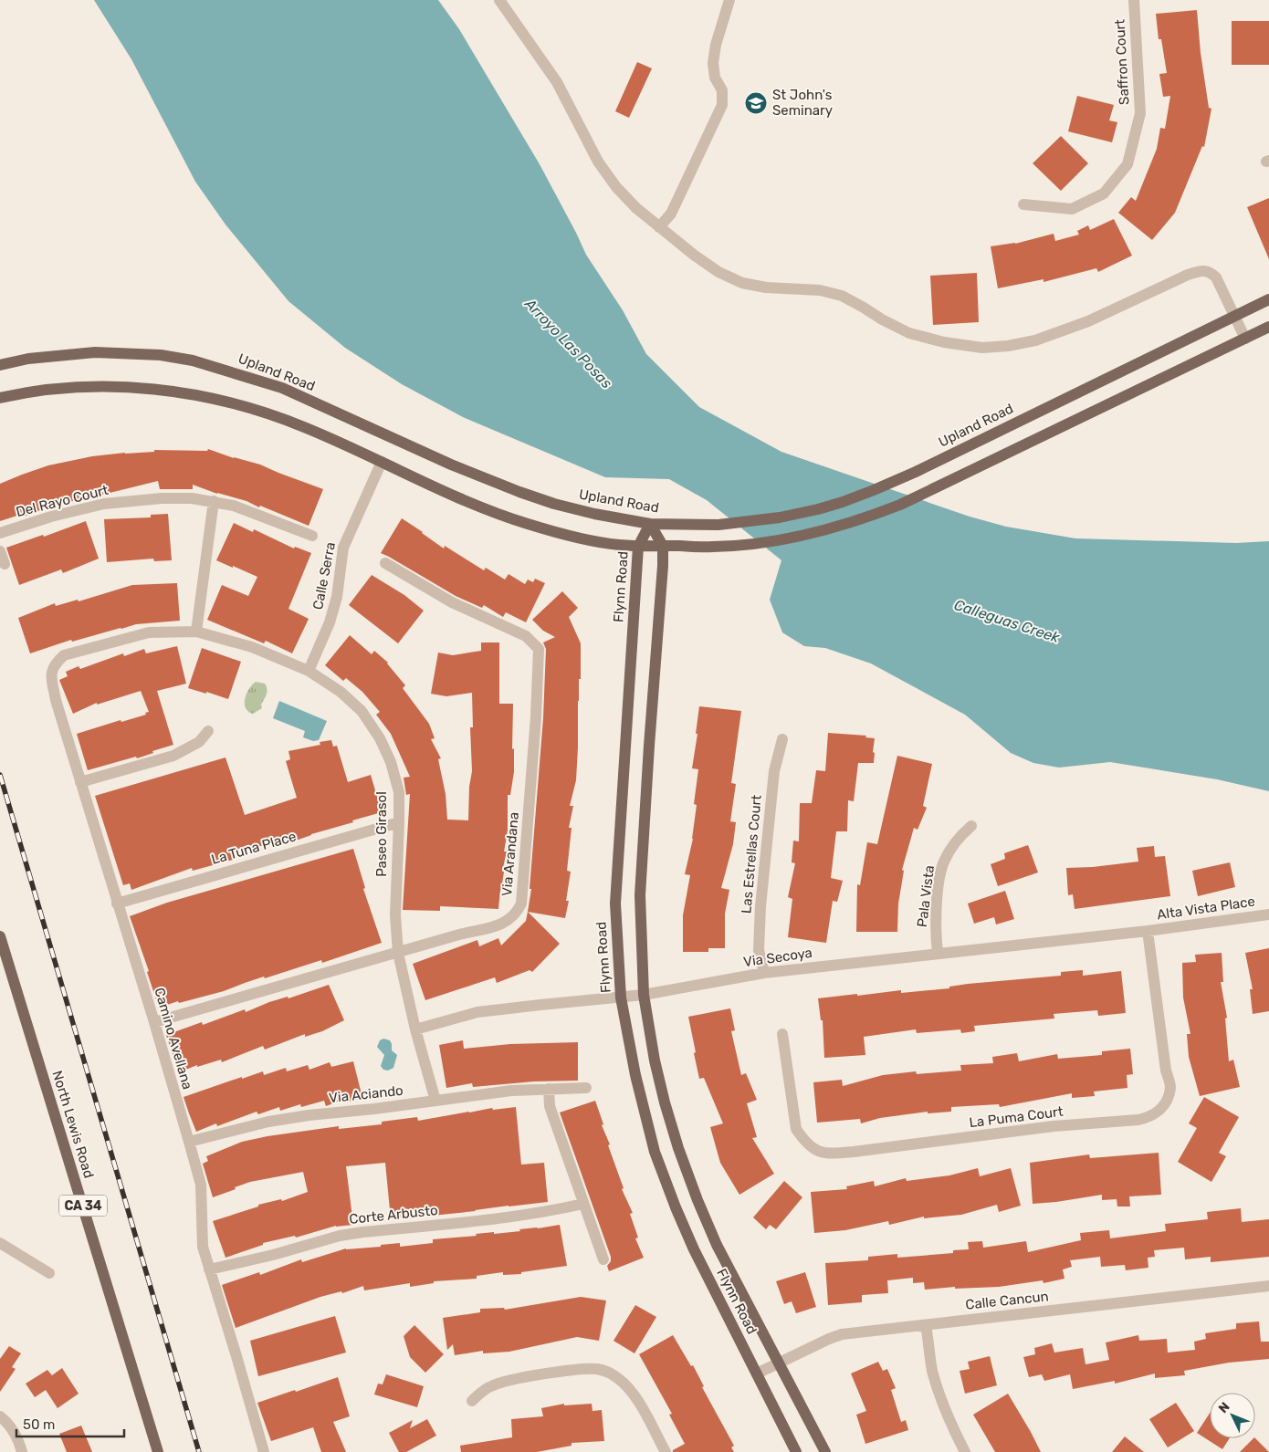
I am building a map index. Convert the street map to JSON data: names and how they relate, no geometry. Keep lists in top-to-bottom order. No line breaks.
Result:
{"streets":{"main road":["Upland Road","Flynn Road","North Lewis Road","CA 34"],"street":["Saffron Court","Del Rayo Court","Calle Serra","Paseo Girasol","La Tuna Place","Via Arandana","Las Estrellas Court","Pala Vista","Alta Vista Place","Via Secoya","Camino Avellana","Via Aciando","La Puma Court","Corte Arbusto","Calle Cancun"]},"crossings":[["Upland Road","Flynn Road"],["Calle Serra","Paseo Girasol"],["Flynn Road","Via Secoya"],["Flynn Road","Calle Cancun"],["Paseo Girasol","La Tuna Place"],["Paseo Girasol","Via Arandana"],["Paseo Girasol","Via Secoya"],["Paseo Girasol","Camino Avellana"],["Paseo Girasol","Via Aciando"],["La Tuna Place","Camino Avellana"],["Via Arandana","Camino Avellana"],["Las Estrellas Court","Via Secoya"],["Pala Vista","Via Secoya"],["Alta Vista Place","Via Secoya"],["Alta Vista Place","La Puma Court"],["Via Secoya","La Puma Court"],["Camino Avellana","Via Aciando"],["Camino Avellana","Corte Arbusto"]],"water":["Arroyo Las Posas","Calleguas Creek"],"places":{"school or university":["St John's Seminary"]},"scale_bar":"50 m","north":"top left"}
